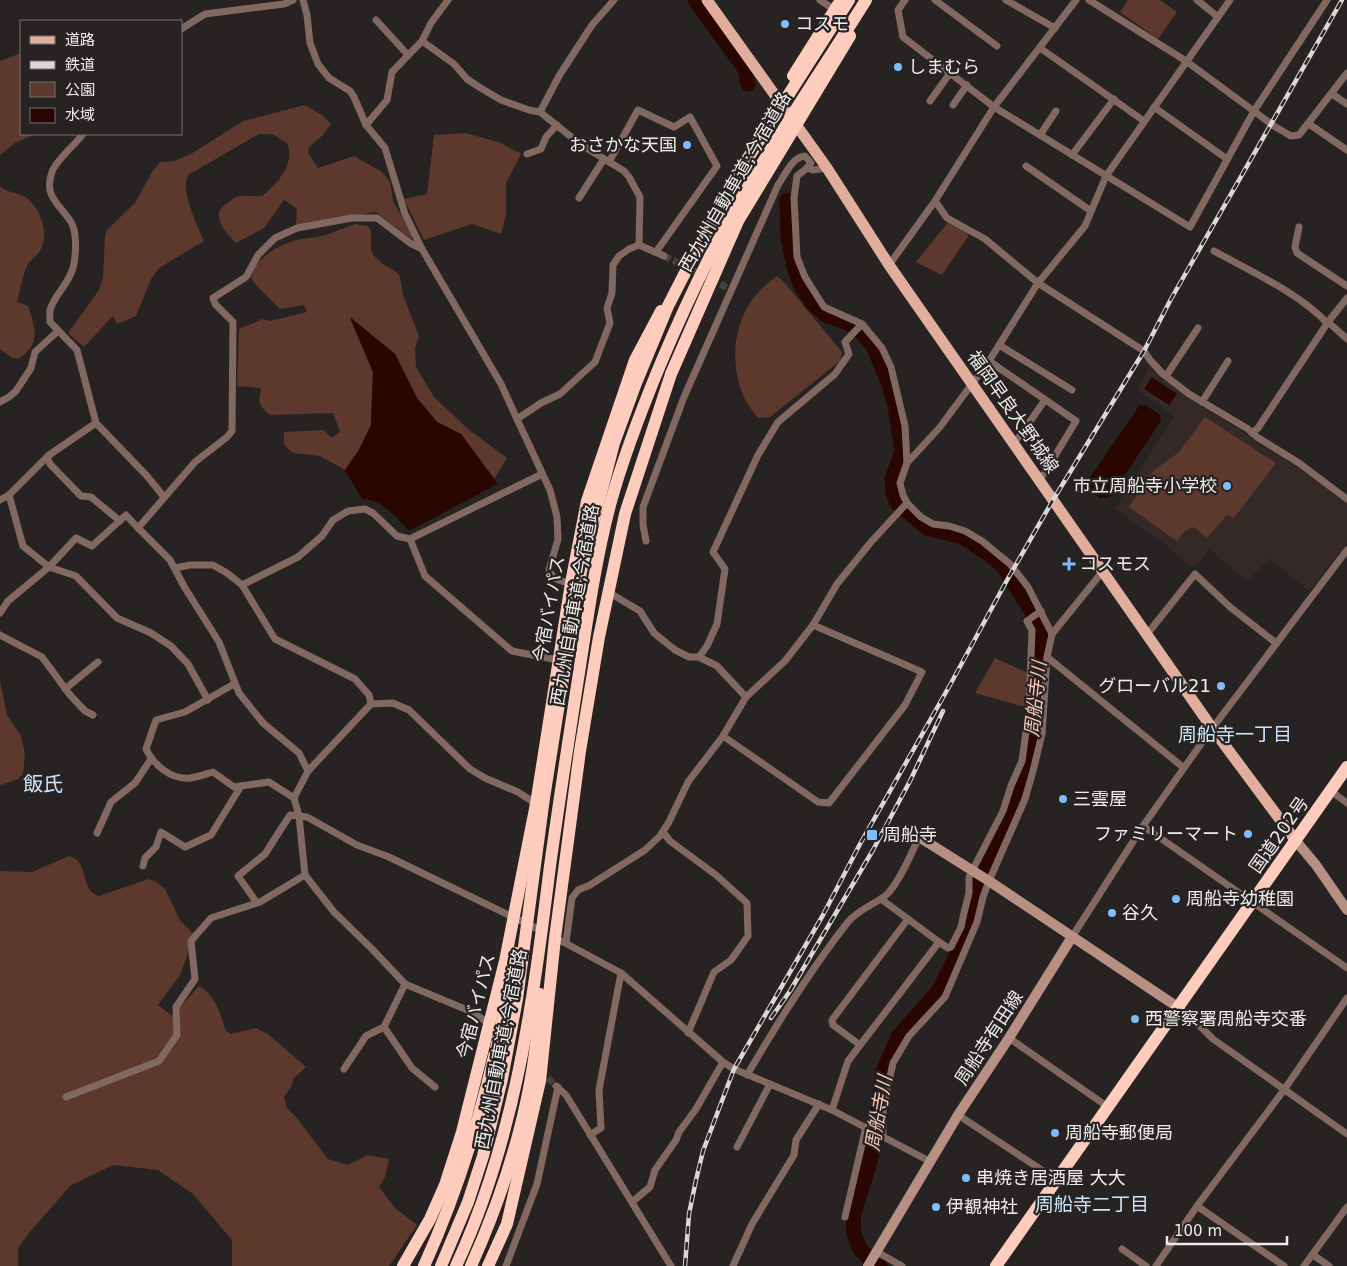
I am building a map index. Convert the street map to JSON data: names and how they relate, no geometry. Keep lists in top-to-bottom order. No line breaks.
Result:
{"streets":{"highway":["西九州自動車道;今宿道路","今宿バイパス","国道202号"],"main road":["福岡早良大野城線","周船寺有田線"]},"crossings":[["西九州自動車道;今宿道路","今宿バイパス"],["福岡早良大野城線","今宿バイパス"],["福岡早良大野城線","国道202号"]],"districts":["周船寺一丁目","飯氏","周船寺二丁目"],"water":["周船寺川"],"places":{"other":["コスモ","しまむら","おさかな天国","市立周船寺小学校","グローバル21","三雲屋","ファミリーマート","周船寺幼稚園","谷久","西警察署周船寺交番","周船寺郵便局","串焼き居酒屋 大大","伊覩神社"],"health":["コスモス"],"transit":["周船寺"]},"legend":["道路","鉄道","公園","水域"],"scale_bar":"100 m"}
